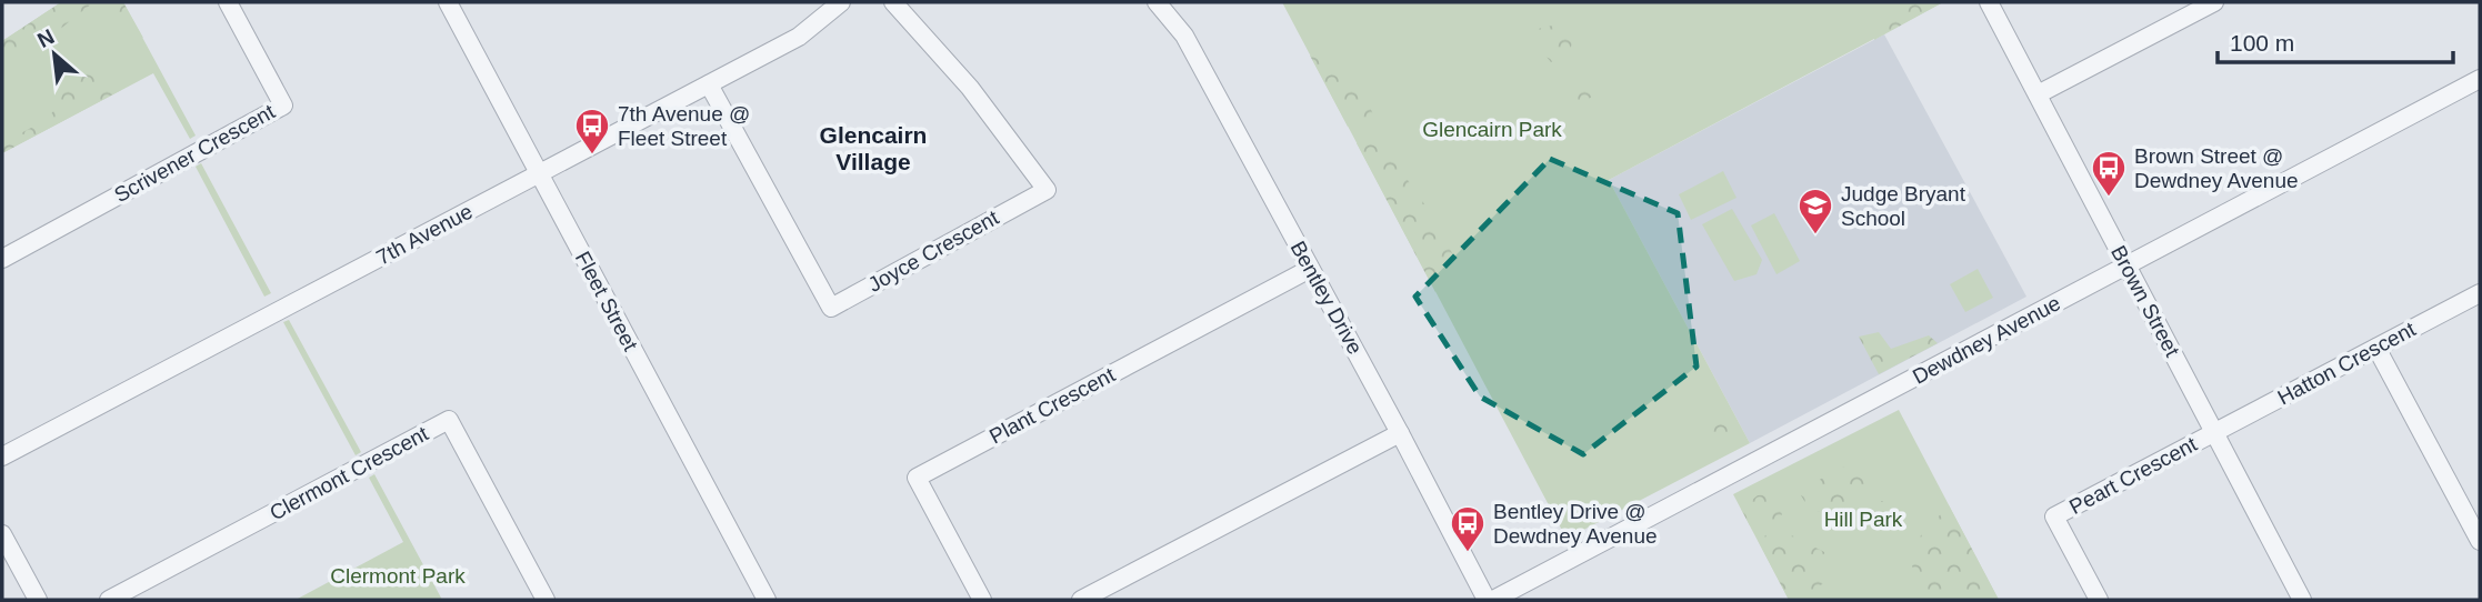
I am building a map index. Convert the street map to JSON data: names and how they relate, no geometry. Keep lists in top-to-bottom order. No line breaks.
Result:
{"streets":{"street":["Scrivener Crescent","7th Avenue","Joyce Crescent","Bentley Drive","Fleet Street","Brown Street","Dewdney Avenue","Hatton Crescent","Plant Crescent","Clermont Crescent","Peart Crescent"]},"crossings":[["7th Avenue","Joyce Crescent"],["7th Avenue","Fleet Street"],["Bentley Drive","Plant Crescent"],["Brown Street","Dewdney Avenue"],["Brown Street","Hatton Crescent"],["Brown Street","Peart Crescent"],["Hatton Crescent","Peart Crescent"]],"districts":["Glencairn Village"],"parks":["Glencairn Park","Hill Park","Clermont Park"],"places":{"bus stop":["7th Avenue @ Fleet Street","Brown Street @ Dewdney Avenue","Bentley Drive @ Dewdney Avenue"],"school or university":["Judge Bryant School"]},"scale_bar":"100 m","north":"top left"}
